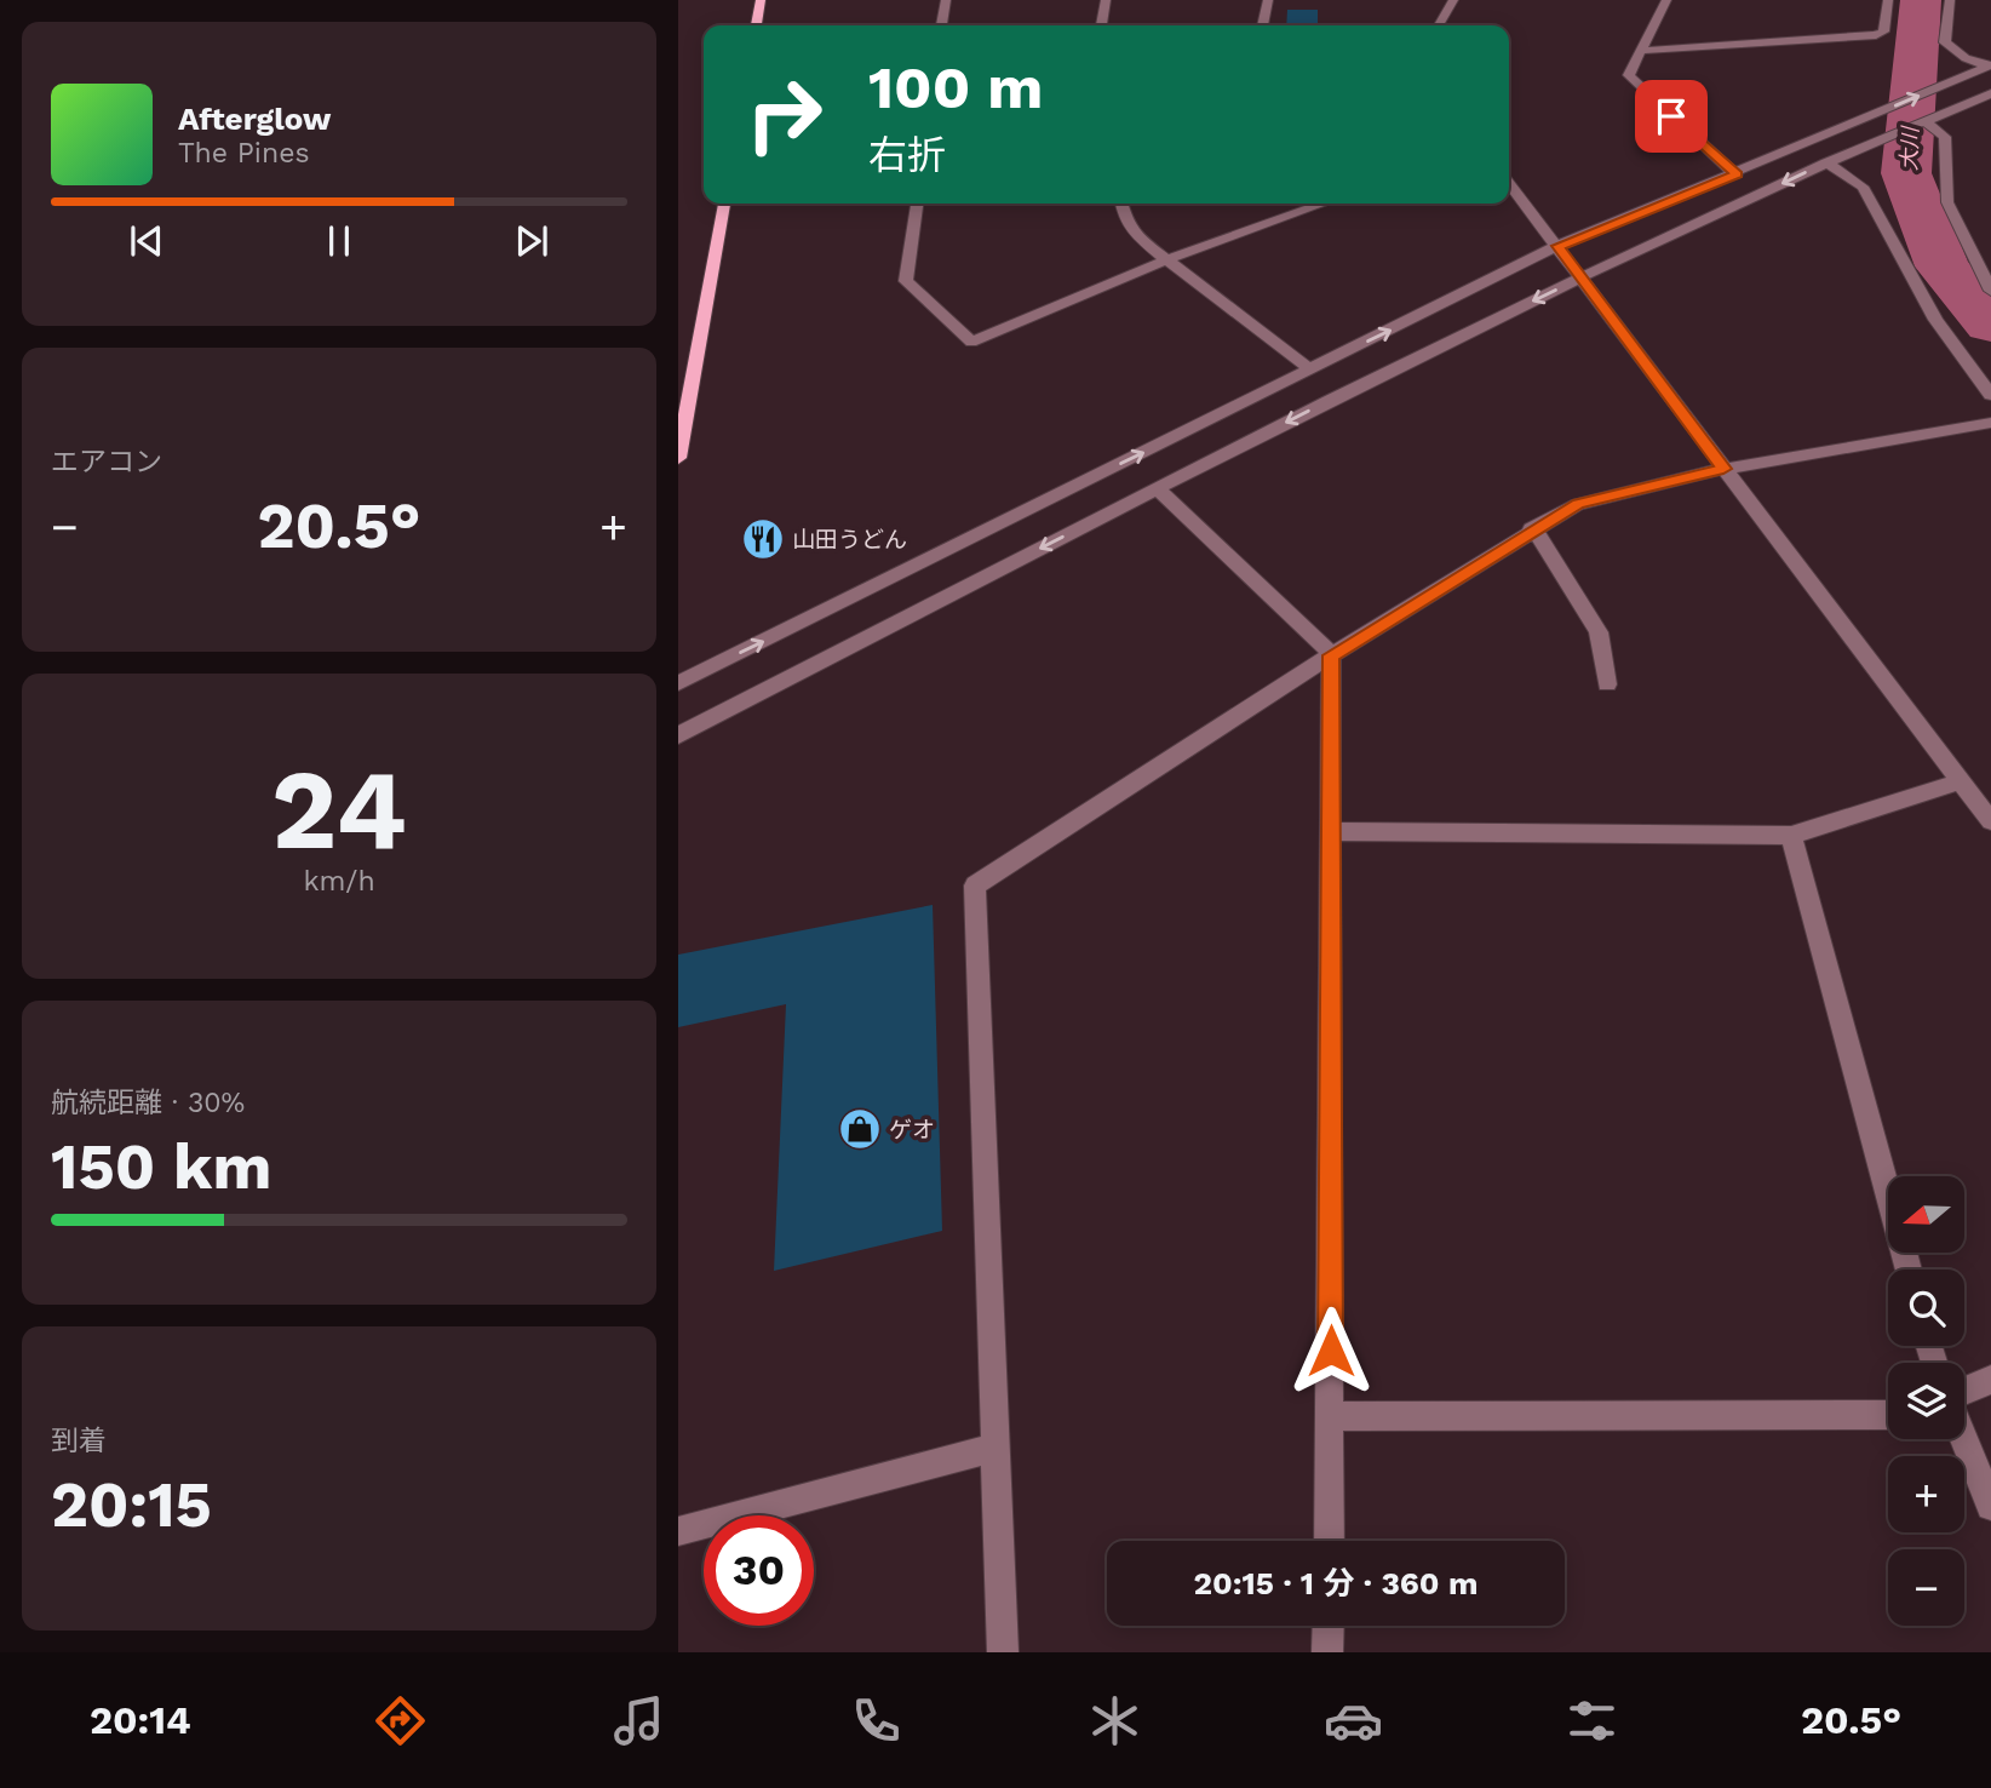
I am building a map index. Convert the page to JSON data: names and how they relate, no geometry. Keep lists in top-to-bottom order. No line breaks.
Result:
{"water":["大川"],"places":{"restaurant":["山田うどん"],"shop":["ゲオ"]},"north":"left","page":{"turn":["100 m","右折"],"song":["Afterglow","The Pines"],"tile":["エアコン",["24","km/h"],["航続距離 · 30%","150 km"],["到着","20:15"]],"heat":["−","20.5°","+"],"map_buttons":["+","−"],"limit":"30","trip":"20:15 · 1 分 · 360 m","tabs":["20:14","20.5°"]}}
